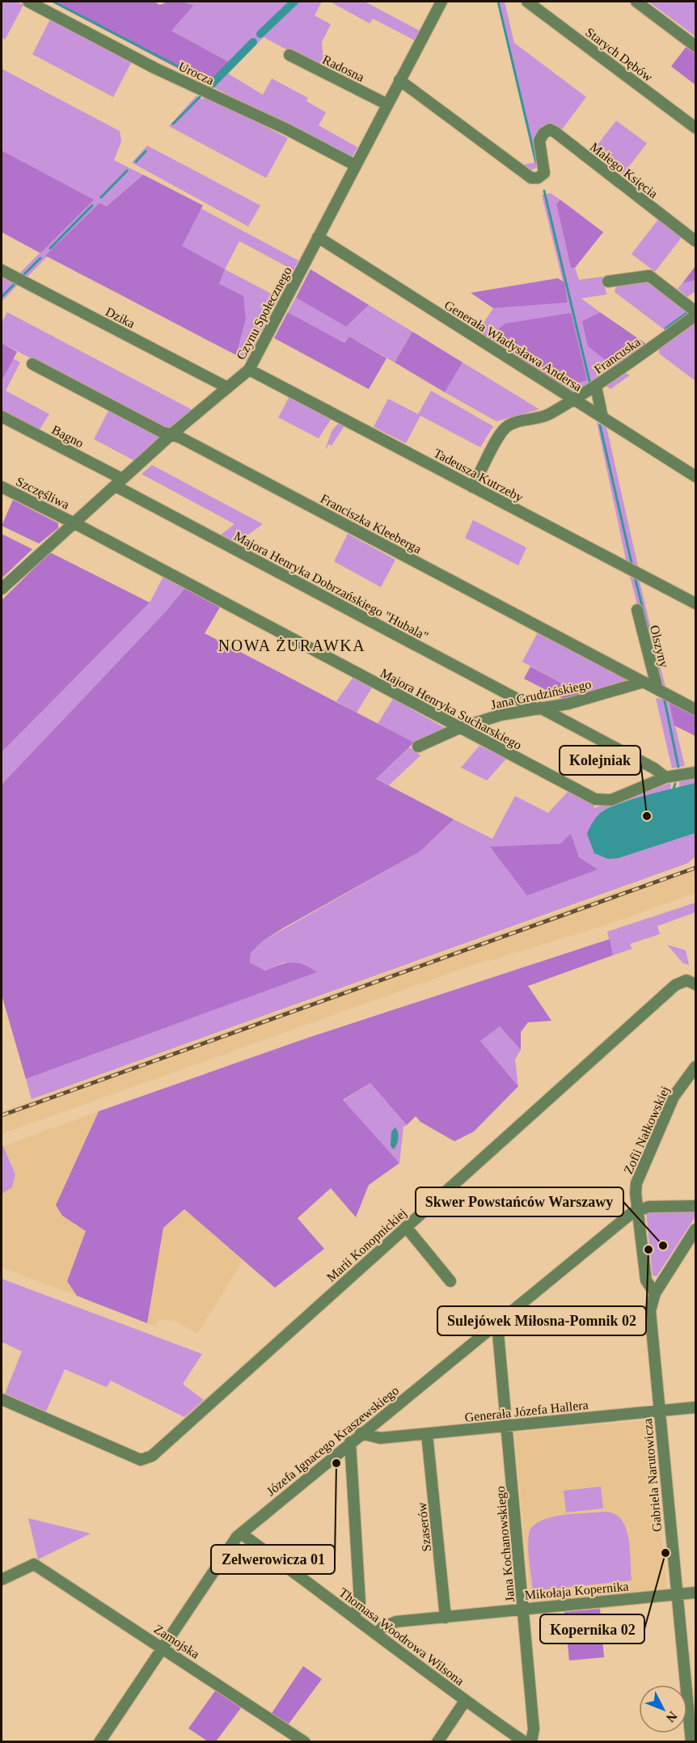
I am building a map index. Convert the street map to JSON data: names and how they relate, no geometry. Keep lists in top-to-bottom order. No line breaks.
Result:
{"streets":{"street":["Starych Dębów","Radosna","Urocza","Małego Księcia","Czynu Społecznego","Dzika","Generała Władysława Andersa","Francuska","Bagno","Tadeusza Kutrzeby","Szczęśliwa","Franciszka Kleeberga","Majora Henryka Dobrzańskiego \"Hubala\"","Olszyny","Jana Grudzińskiego","Majora Henryka Sucharskiego","Zofii Nałkowskiej","Marii Konopnickiej","Generała Józefa Hallera","Józefa Ignacego Kraszewskiego","Gabriela Narutowicza","Szaserów","Jana Kochanowskiego","Mikołaja Kopernika","Thomasa Woodrowa Wilsona","Zamojska"]},"crossings":[["Radosna","Czynu Społecznego"],["Urocza","Czynu Społecznego"],["Małego Księcia","Czynu Społecznego"],["Czynu Społecznego","Dzika"],["Czynu Społecznego","Generała Władysława Andersa"],["Czynu Społecznego","Bagno"],["Czynu Społecznego","Tadeusza Kutrzeby"],["Czynu Społecznego","Szczęśliwa"],["Czynu Społecznego","Franciszka Kleeberga"],["Czynu Społecznego","Majora Henryka Dobrzańskiego \"Hubala\""],["Czynu Społecznego","Majora Henryka Sucharskiego"],["Generała Władysława Andersa","Francuska"],["Francuska","Tadeusza Kutrzeby"],["Bagno","Majora Henryka Dobrzańskiego \"Hubala\""],["Szczęśliwa","Majora Henryka Sucharskiego"],["Franciszka Kleeberga","Olszyny"],["Franciszka Kleeberga","Jana Grudzińskiego"],["Majora Henryka Dobrzańskiego \"Hubala\"","Jana Grudzińskiego"],["Majora Henryka Dobrzańskiego \"Hubala\"","Majora Henryka Sucharskiego"],["Jana Grudzińskiego","Majora Henryka Sucharskiego"],["Zofii Nałkowskiej","Józefa Ignacego Kraszewskiego"],["Generała Józefa Hallera","Józefa Ignacego Kraszewskiego"],["Generała Józefa Hallera","Gabriela Narutowicza"],["Generała Józefa Hallera","Szaserów"],["Generała Józefa Hallera","Jana Kochanowskiego"],["Józefa Ignacego Kraszewskiego","Jana Kochanowskiego"],["Józefa Ignacego Kraszewskiego","Thomasa Woodrowa Wilsona"],["Józefa Ignacego Kraszewskiego","Zamojska"],["Gabriela Narutowicza","Mikołaja Kopernika"],["Szaserów","Mikołaja Kopernika"],["Jana Kochanowskiego","Mikołaja Kopernika"],["Mikołaja Kopernika","Thomasa Woodrowa Wilsona"]],"districts":["NOWA ŻURAWKA"],"places":["Kolejniak","Skwer Powstańców Warszawy","Sulejówek Miłosna-Pomnik 02","Zelwerowicza 01","Kopernika 02"],"north":"bottom right"}
